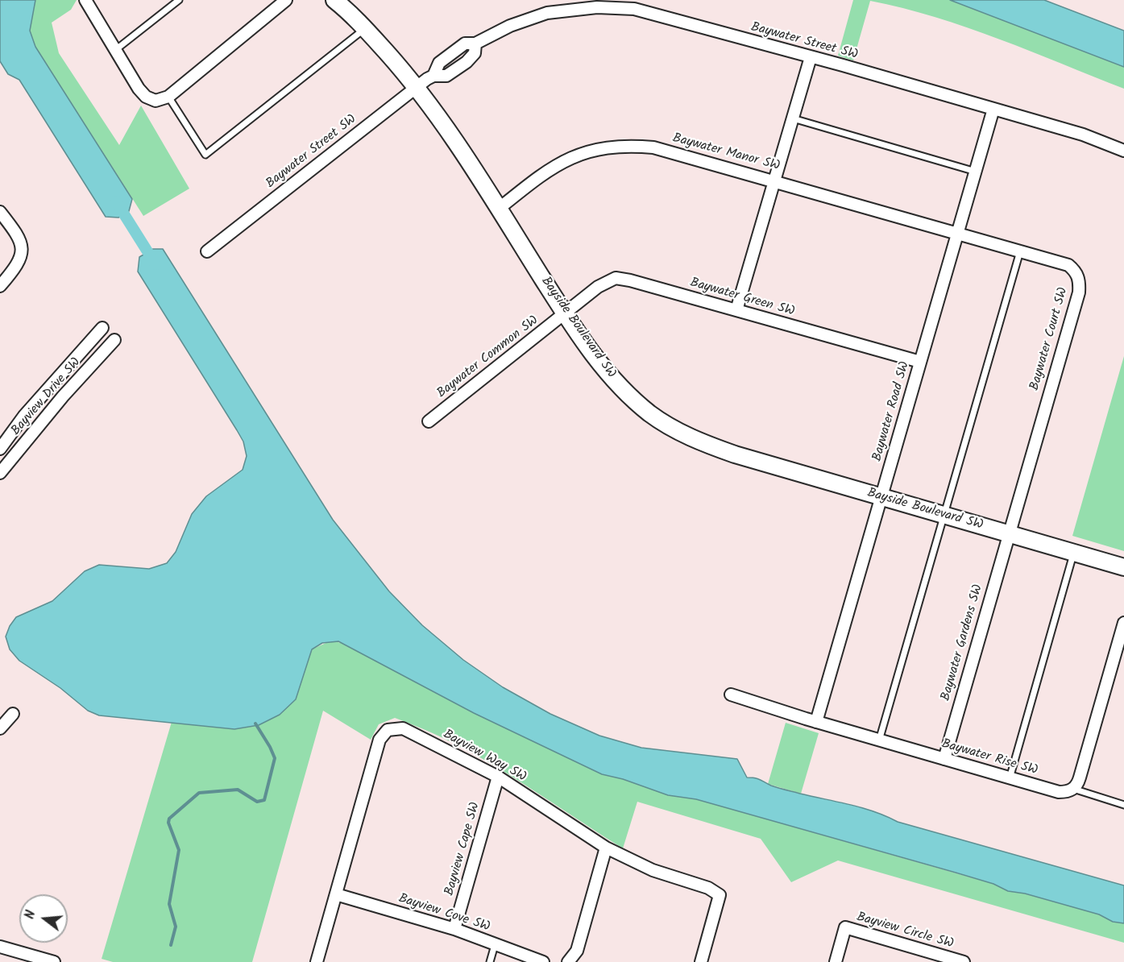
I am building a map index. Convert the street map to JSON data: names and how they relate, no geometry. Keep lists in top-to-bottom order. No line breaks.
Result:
{"streets":{"street":["Baywater Street SW","Baywater Manor SW","Baywater Green SW","Bayside Boulevard SW","Baywater Court SW","Baywater Common SW","Bayview Drive SW","Baywater Road SW","Baywater Gardens SW","Bayview Way SW","Baywater Rise SW","Bayview Cape SW","Bayview Cove SW","Bayview Circle SW"]},"crossings":[["Baywater Street SW","Bayside Boulevard SW"],["Baywater Street SW","Baywater Road SW"],["Baywater Manor SW","Bayside Boulevard SW"],["Baywater Manor SW","Baywater Court SW"],["Baywater Manor SW","Baywater Road SW"],["Baywater Green SW","Bayside Boulevard SW"],["Baywater Green SW","Baywater Common SW"],["Baywater Green SW","Baywater Road SW"],["Bayside Boulevard SW","Baywater Court SW"],["Bayside Boulevard SW","Baywater Common SW"],["Bayside Boulevard SW","Baywater Road SW"],["Bayside Boulevard SW","Baywater Gardens SW"],["Baywater Court SW","Baywater Road SW"],["Baywater Court SW","Baywater Gardens SW"],["Baywater Road SW","Baywater Rise SW"],["Baywater Gardens SW","Baywater Rise SW"],["Bayview Way SW","Bayview Cape SW"],["Bayview Way SW","Bayview Cove SW"],["Bayview Cape SW","Bayview Cove SW"]],"north":"left"}
